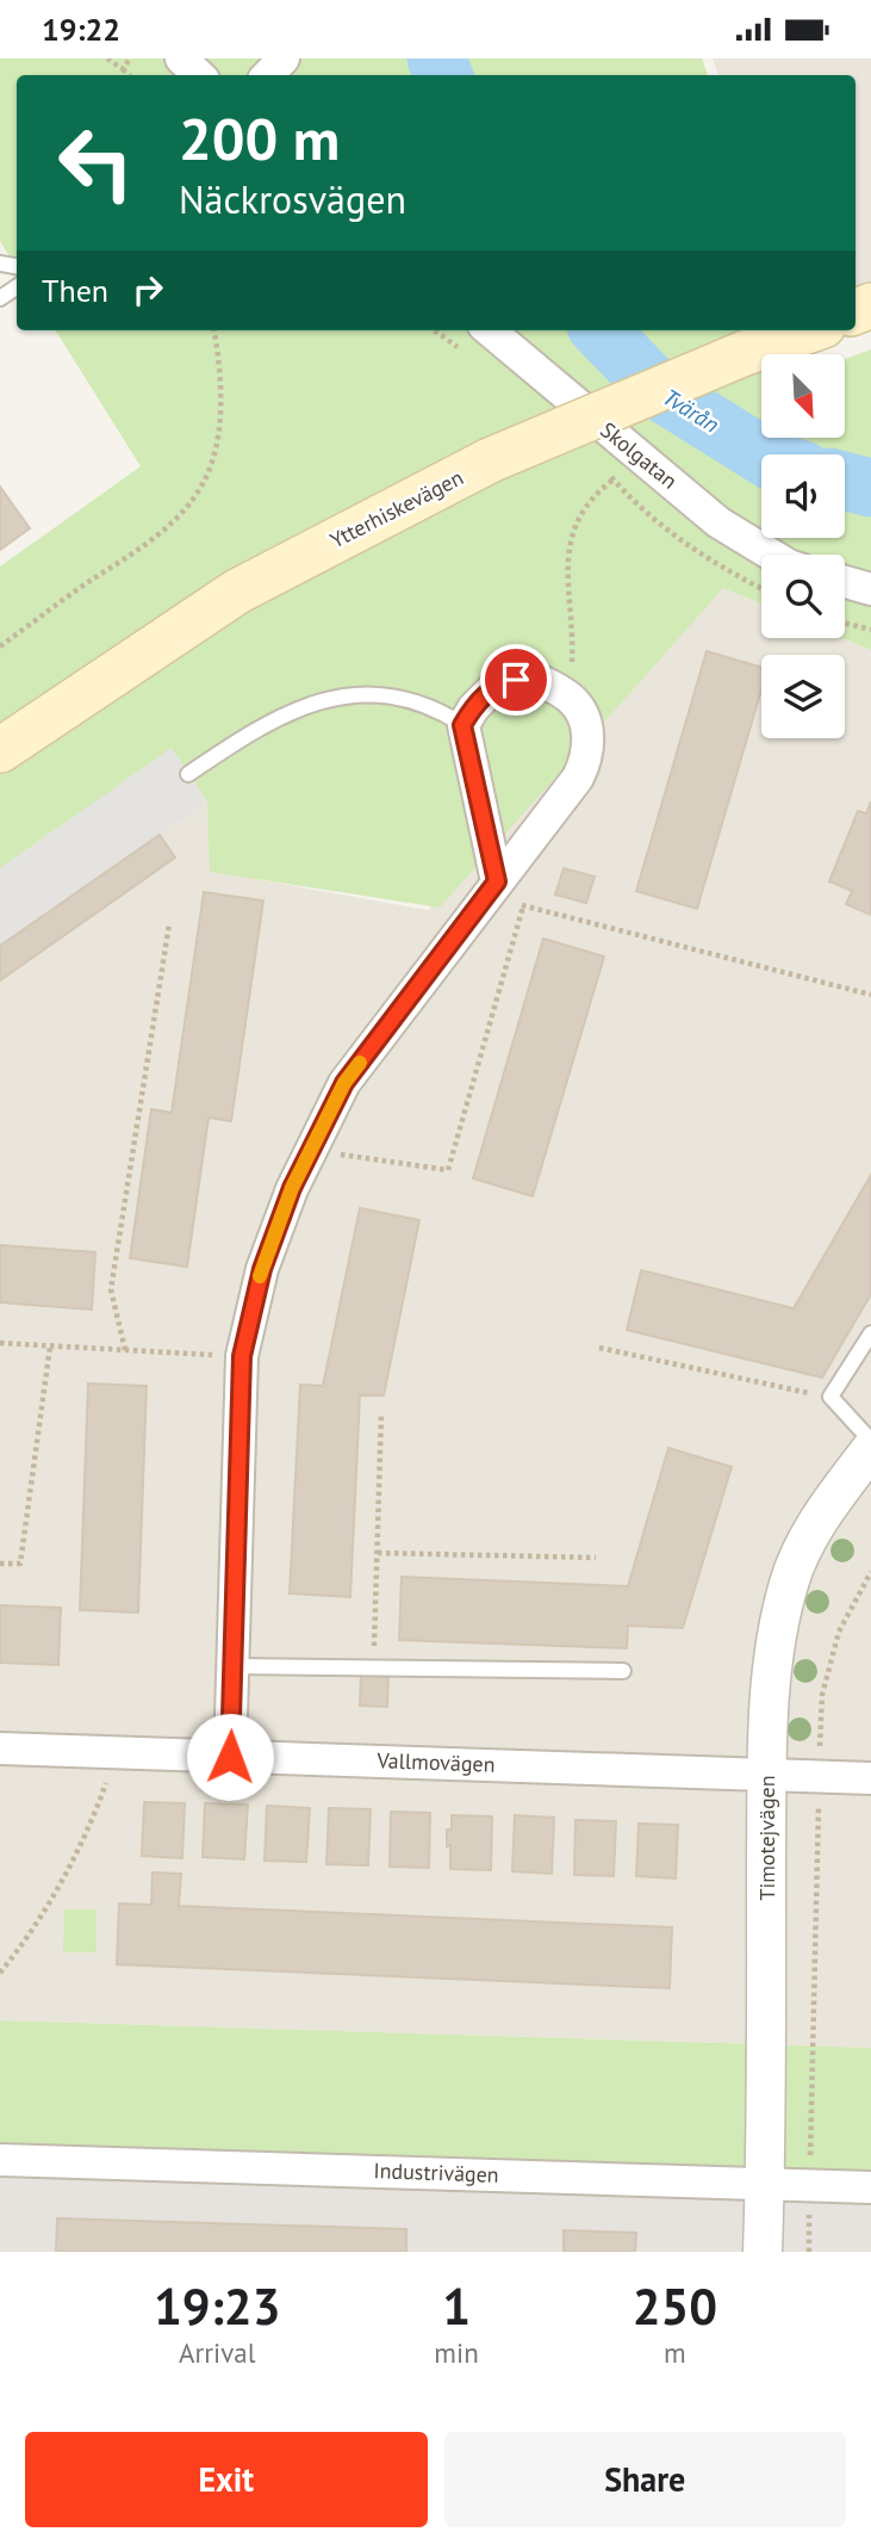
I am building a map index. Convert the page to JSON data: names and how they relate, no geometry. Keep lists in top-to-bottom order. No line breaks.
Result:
{"streets":{"main road":["Ytterhiskevägen"],"street":["Skolgatan","Vallmovägen","Timotejvägen","Industrivägen"]},"crossings":[["Vallmovägen","Timotejvägen"],["Timotejvägen","Industrivägen"]],"water":["Tvärån"],"north":"bottom right","page":{"status":"19:22","turn":["200 m","Näckrosvägen"],"then":"Then","eta":["19:23","Arrival","1","min","250","m"],"buttons":["Exit","Share"]}}
